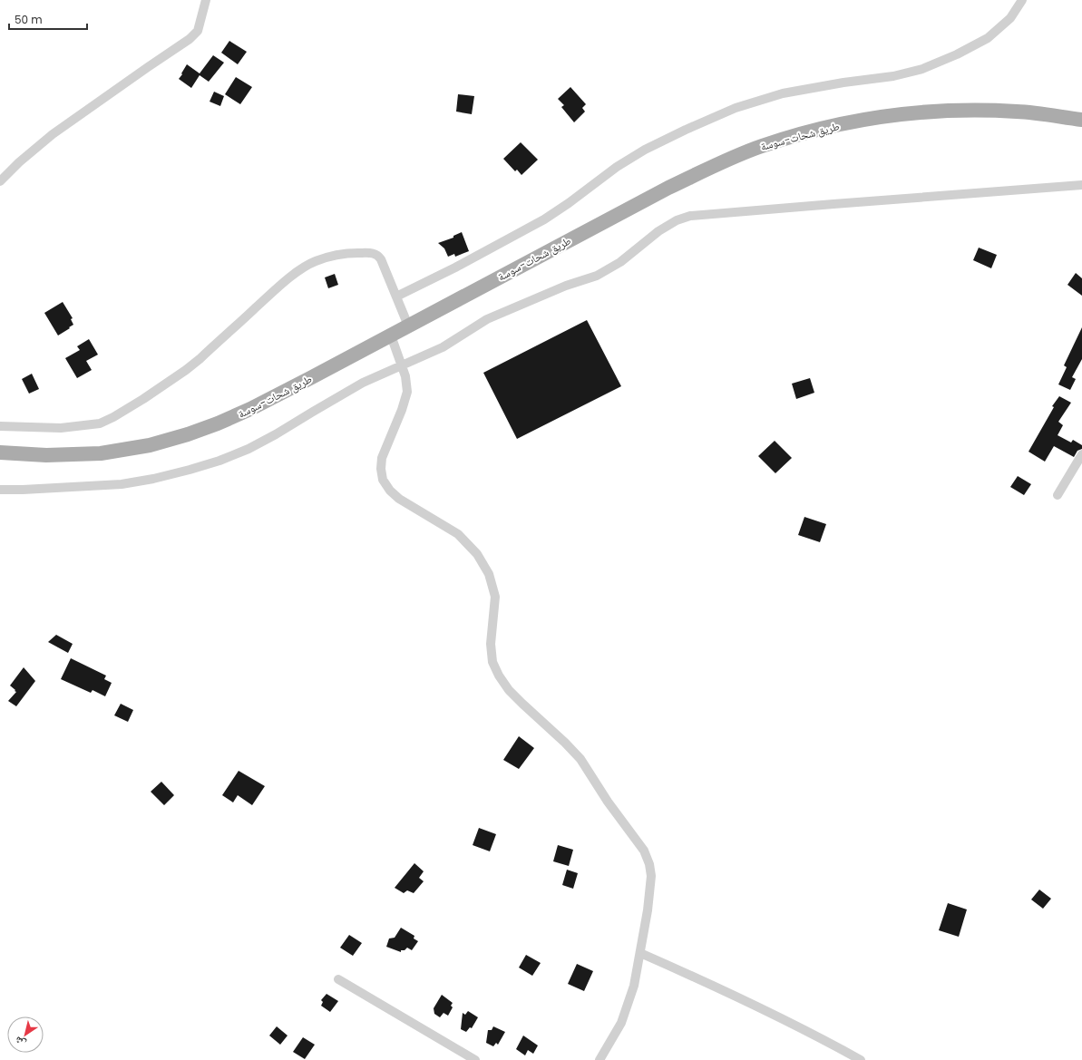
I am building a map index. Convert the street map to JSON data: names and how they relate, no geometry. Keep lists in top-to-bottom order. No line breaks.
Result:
{"streets":{"main road":["طريق شحات-سوسة"]},"scale_bar":"50 m","north":"bottom left"}
